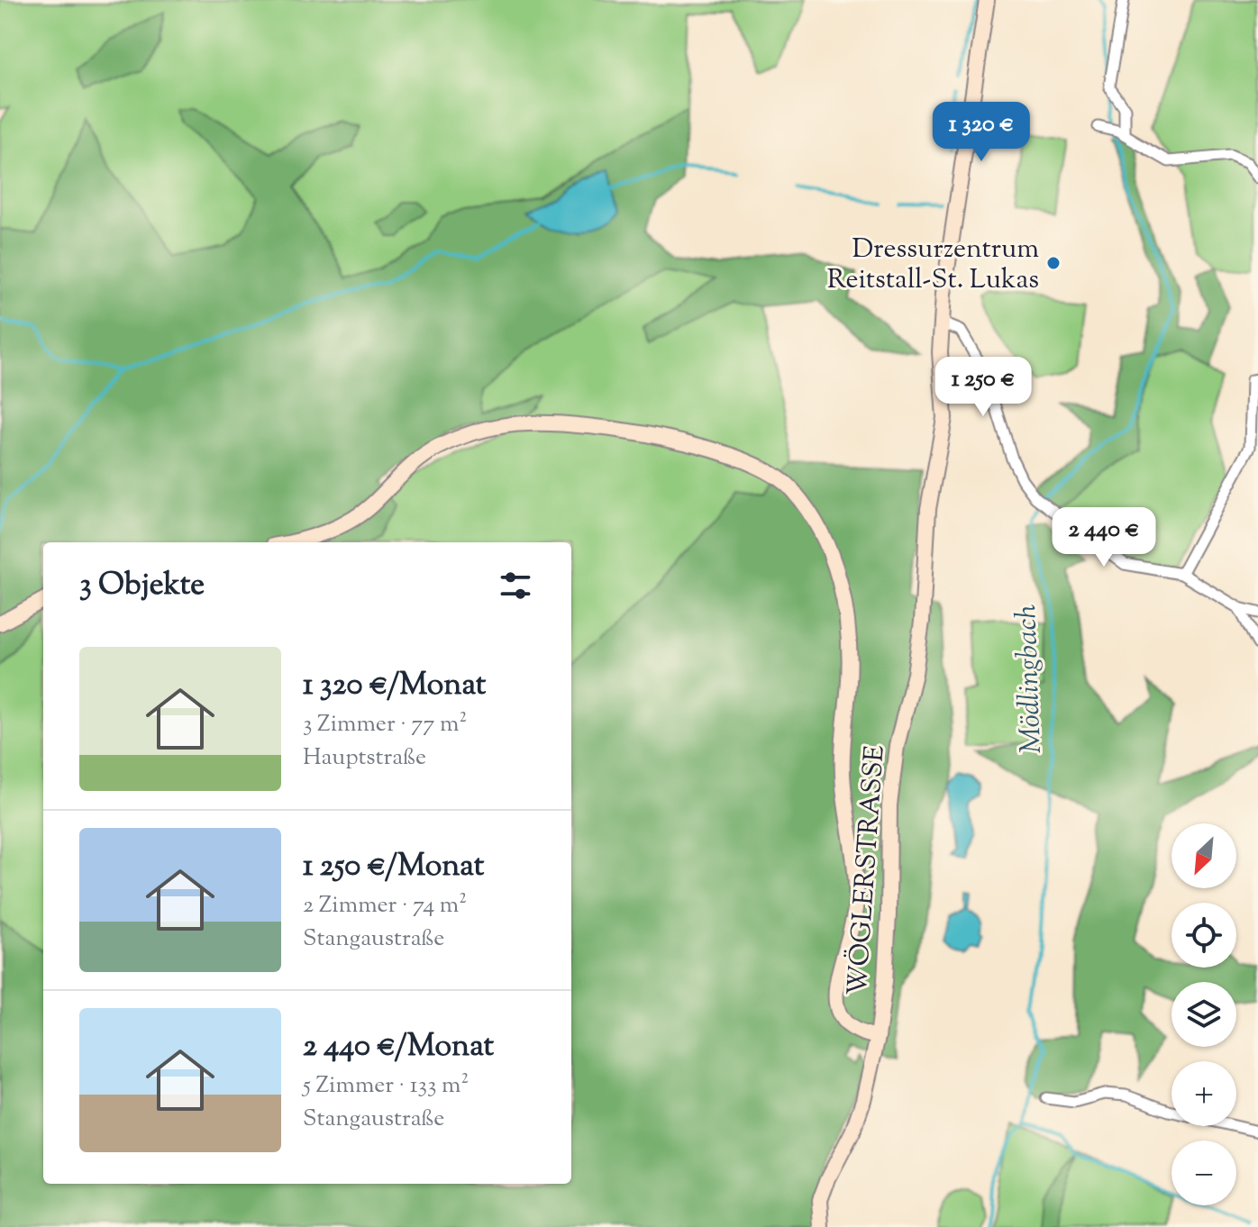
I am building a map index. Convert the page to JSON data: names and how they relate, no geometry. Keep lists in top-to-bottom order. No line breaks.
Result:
{"streets":{"main road":["WÖGLERSTRASSE"]},"water":["Mödlingbach"],"places":["Dressurzentrum Reitstall-St. Lukas"],"north":"bottom left","page":{"price":["1 320 €","1 250 €","2 440 €"],"heading":"3 Objekte","list":[{"name":"1 320 €/Monat","note":"3 Zimmer · 77 m² · Hauptstraße"},{"name":"1 250 €/Monat","note":"2 Zimmer · 74 m² · Stangaustraße"},{"name":"2 440 €/Monat","note":"5 Zimmer · 133 m² · Stangaustraße"}],"map_buttons":["+","−"]}}
